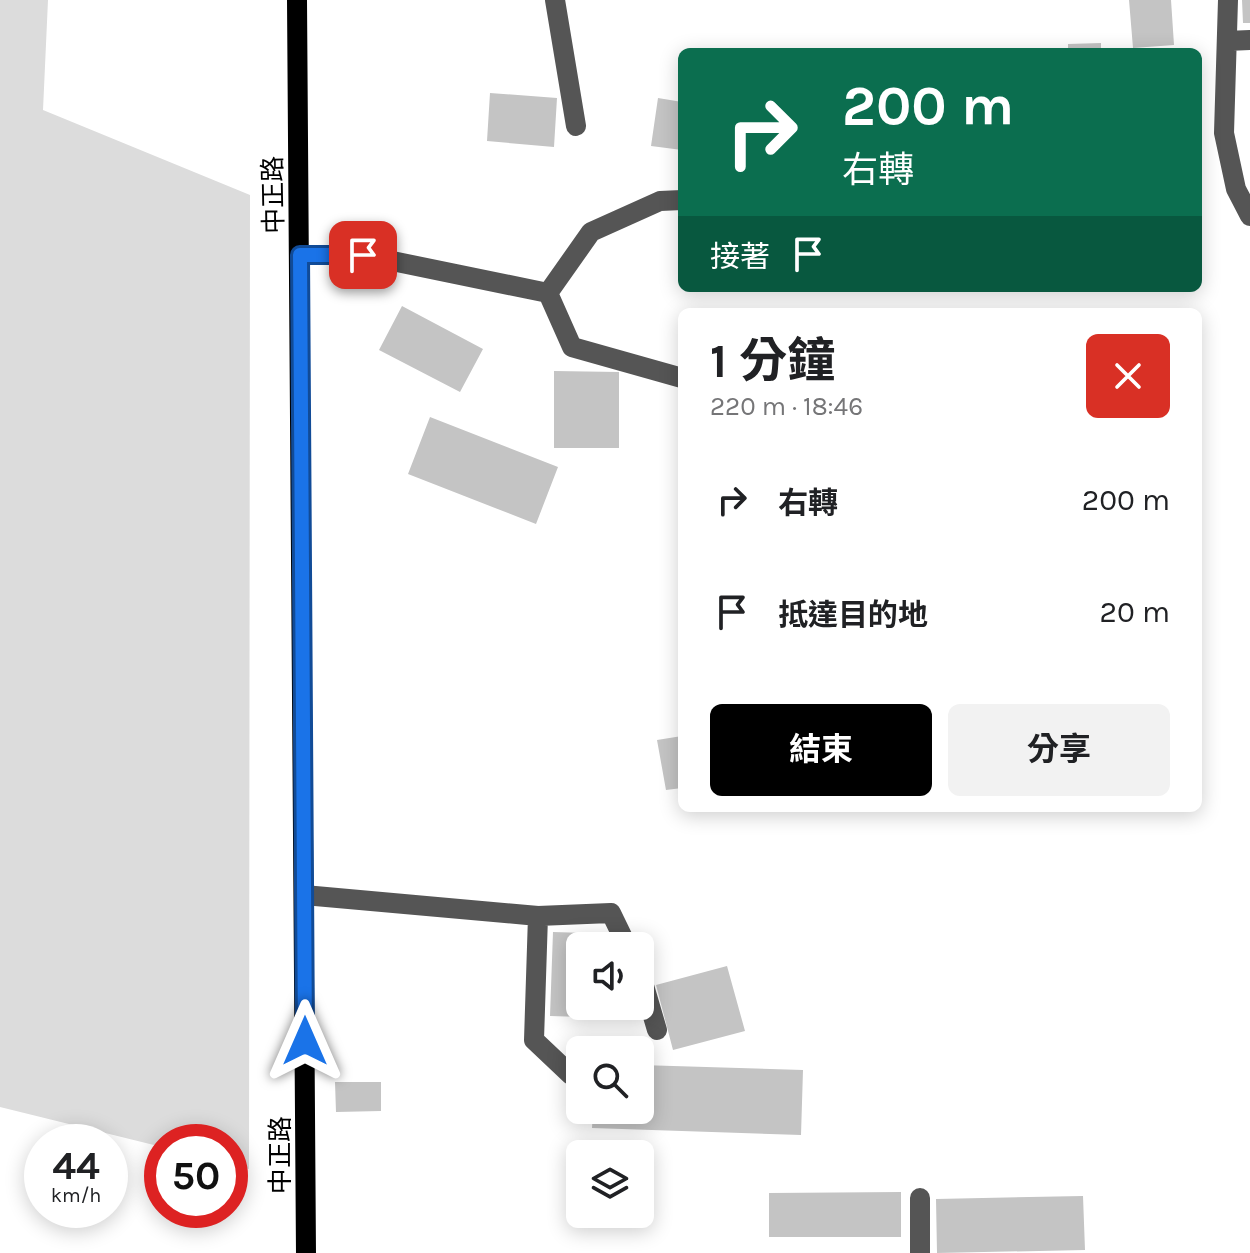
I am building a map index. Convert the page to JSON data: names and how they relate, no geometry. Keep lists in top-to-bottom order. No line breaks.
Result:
{"streets":{"main road":["中正路"]},"page":{"turn":["200 m","右轉"],"then":"接著","heading":["1 分鐘","220 m · 18:46"],"list":[{"name":"右轉","value":"200 m"},{"name":"抵達目的地","value":"20 m"}],"buttons":["結束","分享"],"speed":"44 km/h","limit":"50"}}
